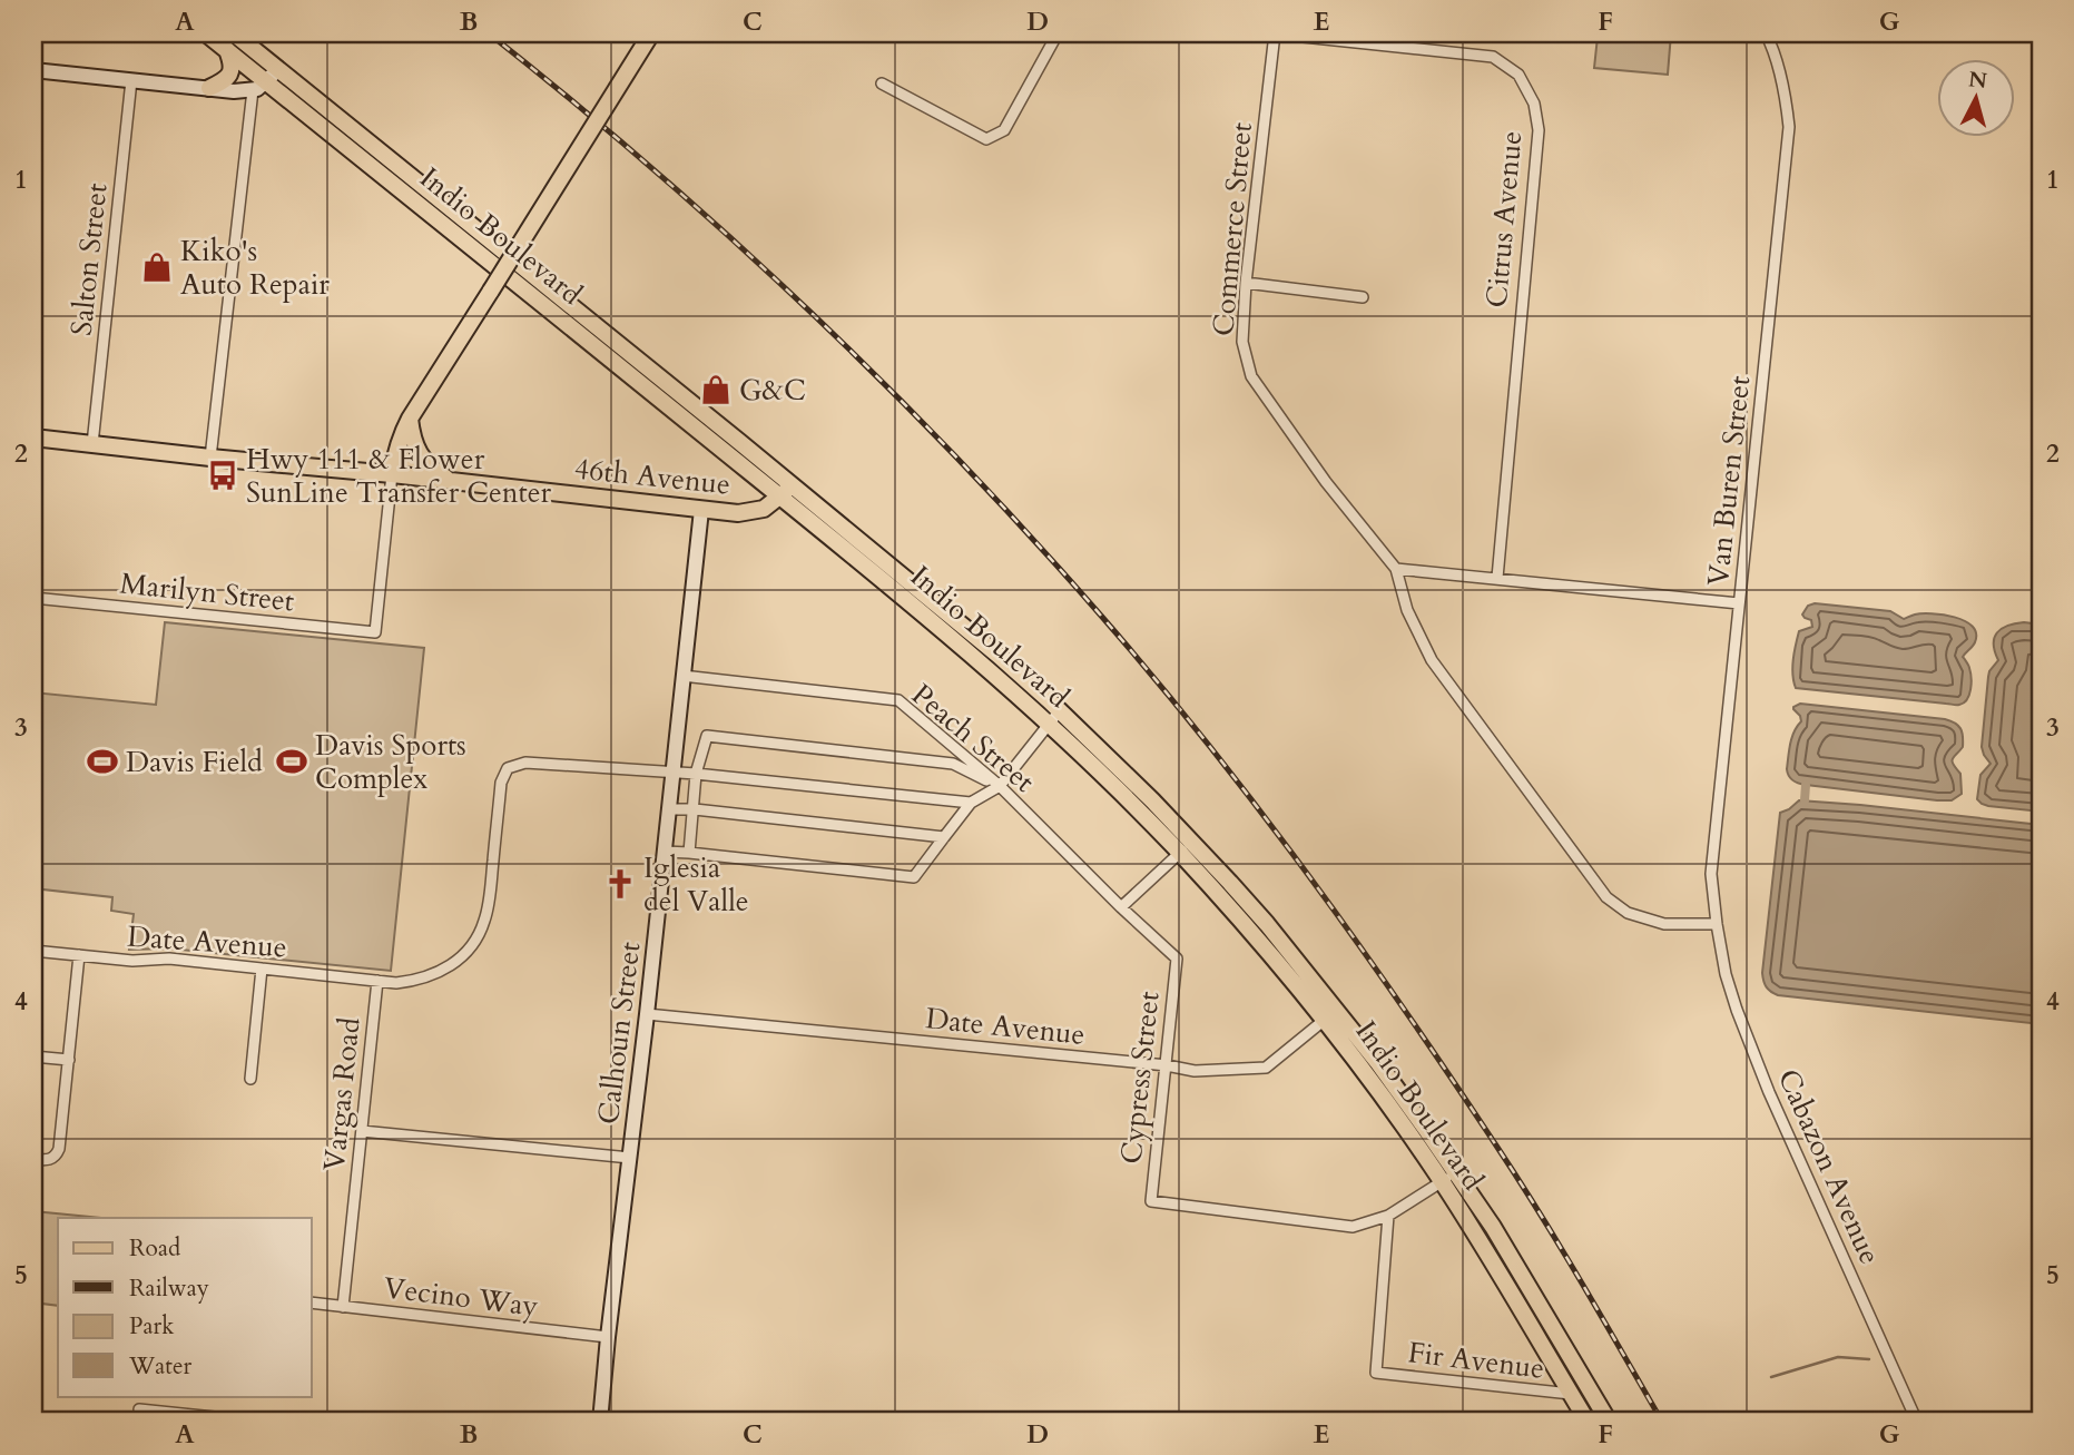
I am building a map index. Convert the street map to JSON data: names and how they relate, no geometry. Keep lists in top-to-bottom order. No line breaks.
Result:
{"streets":{"main road":["Indio Boulevard","46th Avenue"],"street":["Citrus Avenue","Commerce Street","Salton Street","Van Buren Street","Marilyn Street","Peach Street","Date Avenue","Calhoun Street","Cypress Street","Vargas Road","Cabazon Avenue","Vecino Way","Fir Avenue"]},"crossings":[["Citrus Avenue","Commerce Street"],["Indio Boulevard","46th Avenue"],["Indio Boulevard","Date Avenue"],["Indio Boulevard","Fir Avenue"],["Salton Street","46th Avenue"],["46th Avenue","Marilyn Street"],["46th Avenue","Calhoun Street"],["Van Buren Street","Cabazon Avenue"],["Peach Street","Calhoun Street"],["Peach Street","Cypress Street"],["Date Avenue","Calhoun Street"],["Date Avenue","Cypress Street"],["Date Avenue","Vargas Road"],["Calhoun Street","Vecino Way"],["Cypress Street","Fir Avenue"],["Vargas Road","Vecino Way"]],"places":{"shop":["Kiko's Auto Repair","G&C"],"bus stop":["Hwy 111 & Flower SunLine Transfer Center"],"sports":["Davis Field","Davis Sports Complex"],"church":["Iglesia del Valle"]},"legend":["Road","Railway","Park","Water"],"north":"top","grid":{"columns":["A","B","C","D","E","F","G"],"rows":["1","2","3","4","5"]}}
